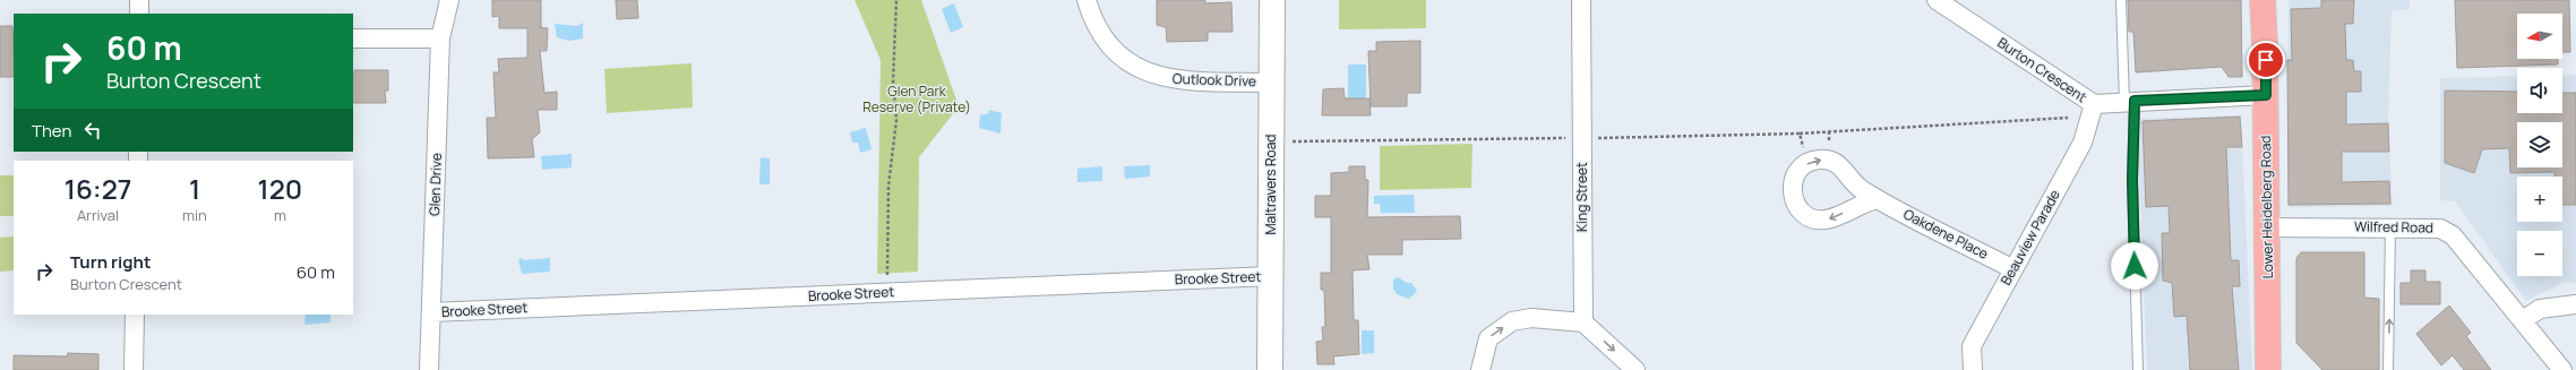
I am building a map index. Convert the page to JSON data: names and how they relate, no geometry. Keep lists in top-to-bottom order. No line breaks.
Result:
{"streets":{"main road":["Lower Heidelberg Road"],"street":["Burton Crescent","Outlook Drive","Glen Drive","Maltravers Road","King Street","Wilfred Road","Oakdene Place","Beauview Parade","Brooke Street"]},"crossings":[["Burton Crescent","Lower Heidelberg Road"],["Burton Crescent","Beauview Parade"],["Outlook Drive","Maltravers Road"],["Glen Drive","Brooke Street"],["Maltravers Road","Brooke Street"],["Lower Heidelberg Road","Wilfred Road"],["Oakdene Place","Beauview Parade"]],"parks":["Glen Park Reserve (Private)"],"north":"left","page":{"map_buttons":["+","−"],"turn":["60 m","Burton Crescent"],"then":"Then","eta":["16:27","Arrival","1","min","120","m"],"list":[{"name":"Turn right","note":"Burton Crescent","value":"60 m"}]}}
